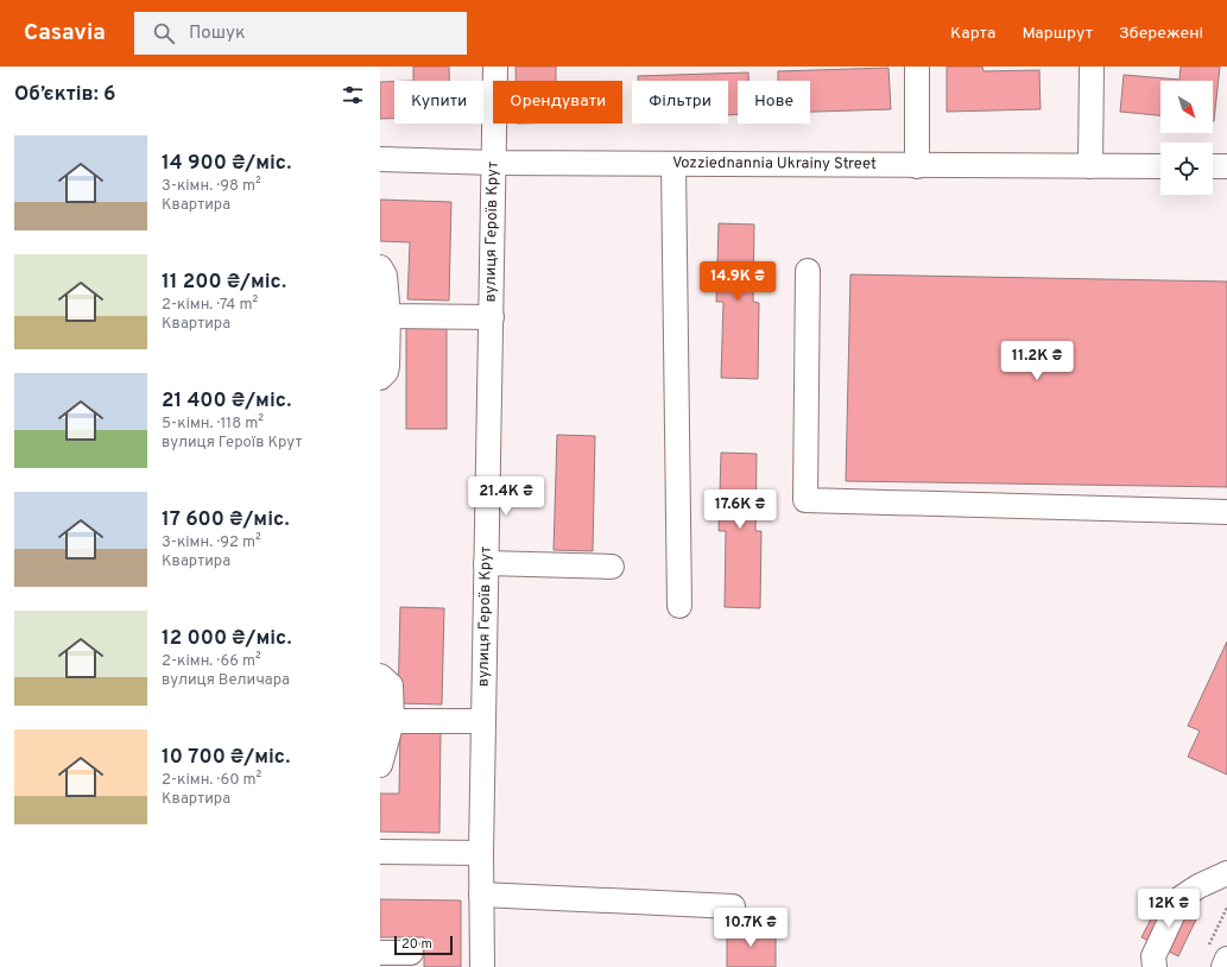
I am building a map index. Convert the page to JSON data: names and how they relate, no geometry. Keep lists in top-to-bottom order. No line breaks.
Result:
{"streets":{"street":["Vozziednannia Ukrainy Street","вулиця Героїв Крут"]},"crossings":[["Vozziednannia Ukrainy Street","вулиця Героїв Крут"]],"scale_bar":"20 m","north":"bottom right","page":{"header":"Casavia","search":"Пошук","nav":["Карта","Маршрут","Збережені"],"heading":"Об’єктів: 6","chip":["Купити","Орендувати","Фільтри","Нове"],"list":[{"name":"14 900 ₴/міс.","note":"3-кімн. · 98 m² · Квартира"},{"name":"11 200 ₴/міс.","note":"2-кімн. · 74 m² · Квартира"},{"name":"21 400 ₴/міс.","note":"5-кімн. · 118 m² · вулиця Героїв Крут"},{"name":"17 600 ₴/міс.","note":"3-кімн. · 92 m² · Квартира"},{"name":"12 000 ₴/міс.","note":"2-кімн. · 66 m² · вулиця Величара"},{"name":"10 700 ₴/міс.","note":"2-кімн. · 60 m² · Квартира"}],"price":["14.9K ₴","11.2K ₴","21.4K ₴","17.6K ₴","12K ₴","10.7K ₴"],"scale":"20 m"}}
